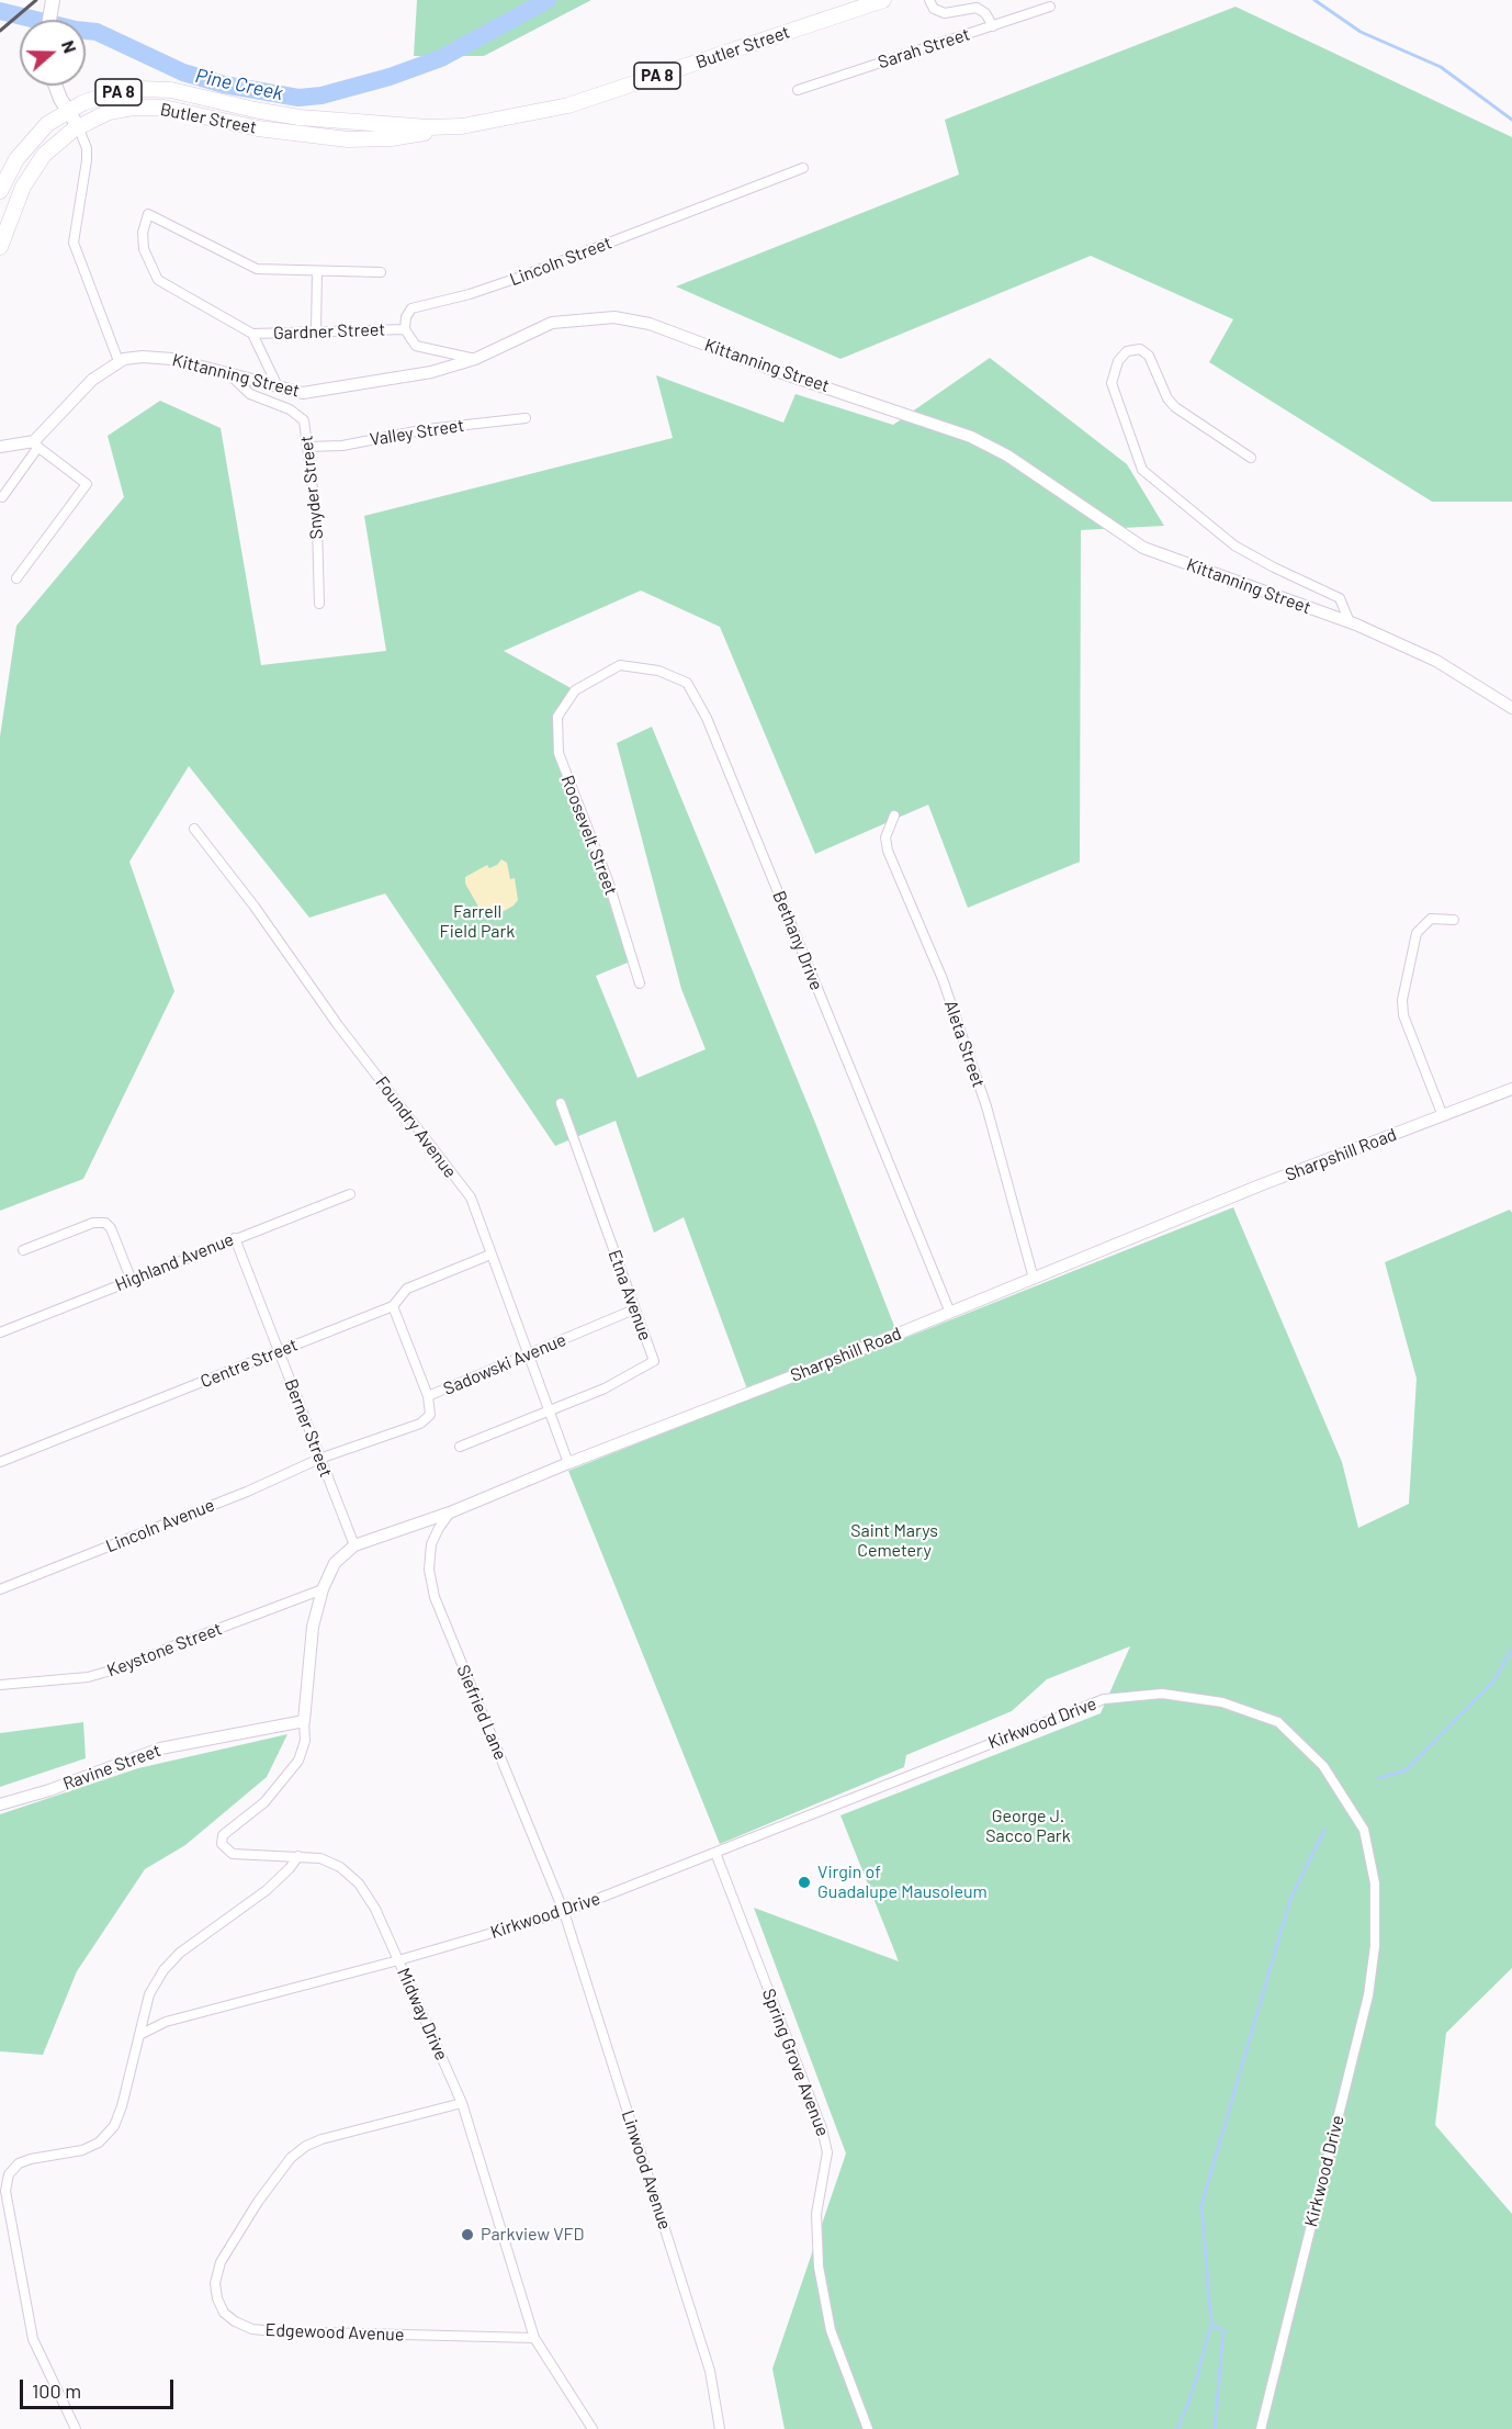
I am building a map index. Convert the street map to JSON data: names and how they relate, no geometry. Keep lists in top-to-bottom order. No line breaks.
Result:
{"streets":{"highway":["Butler Street","PA 8"],"street":["Sarah Street","Lincoln Street","Gardner Street","Kittanning Street","Valley Street","Snyder Street","Roosevelt Street","Bethany Drive","Aleta Street","Foundry Avenue","Sharpshill Road","Highland Avenue","Etna Avenue","Centre Street","Sadowski Avenue","Berner Street","Lincoln Avenue","Keystone Street","Siefried Lane","Kirkwood Drive","Ravine Street","Midway Drive","Spring Grove Avenue","Linwood Avenue","Edgewood Avenue"]},"crossings":[["Lincoln Street","Gardner Street"],["Kittanning Street","Snyder Street"],["Valley Street","Snyder Street"],["Roosevelt Street","Bethany Drive"],["Bethany Drive","Sharpshill Road"],["Aleta Street","Sharpshill Road"],["Foundry Avenue","Sharpshill Road"],["Foundry Avenue","Etna Avenue"],["Foundry Avenue","Centre Street"],["Foundry Avenue","Sadowski Avenue"],["Sharpshill Road","Berner Street"],["Sharpshill Road","Keystone Street"],["Sharpshill Road","Siefried Lane"],["Sharpshill Road","Ravine Street"],["Sharpshill Road","Midway Drive"],["Highland Avenue","Berner Street"],["Etna Avenue","Sadowski Avenue"],["Centre Street","Berner Street"],["Sadowski Avenue","Berner Street"],["Sadowski Avenue","Lincoln Avenue"],["Berner Street","Lincoln Avenue"],["Siefried Lane","Kirkwood Drive"],["Siefried Lane","Linwood Avenue"],["Kirkwood Drive","Midway Drive"],["Kirkwood Drive","Spring Grove Avenue"],["Kirkwood Drive","Linwood Avenue"],["Ravine Street","Midway Drive"],["Midway Drive","Edgewood Avenue"]],"water":["Pine Creek"],"parks":["Farrell Field Park","Saint Marys Cemetery","George J. Sacco Park"],"places":["Virgin of Guadalupe Mausoleum","Parkview VFD"],"scale_bar":"100 m","north":"right"}
